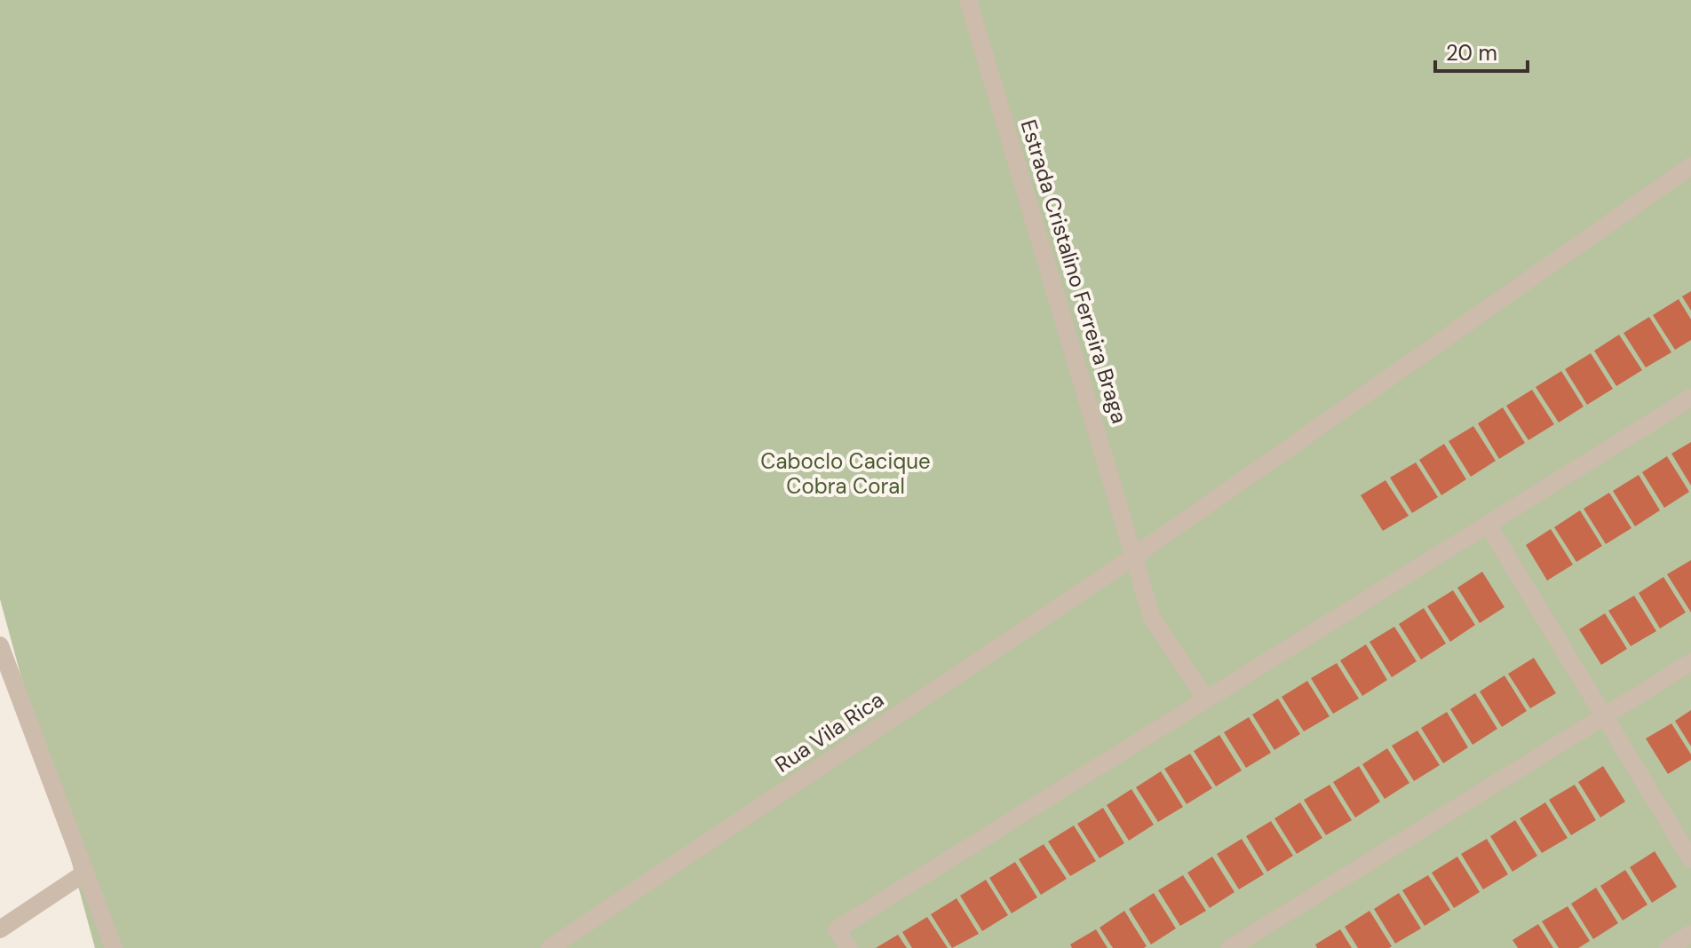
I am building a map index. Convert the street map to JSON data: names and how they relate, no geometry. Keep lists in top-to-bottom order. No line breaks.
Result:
{"streets":{"street":["Estrada Cristalino Ferreira Braga","Rua Vila Rica"]},"crossings":[["Estrada Cristalino Ferreira Braga","Rua Vila Rica"]],"parks":["Caboclo Cacique Cobra Coral"],"scale_bar":"20 m"}
